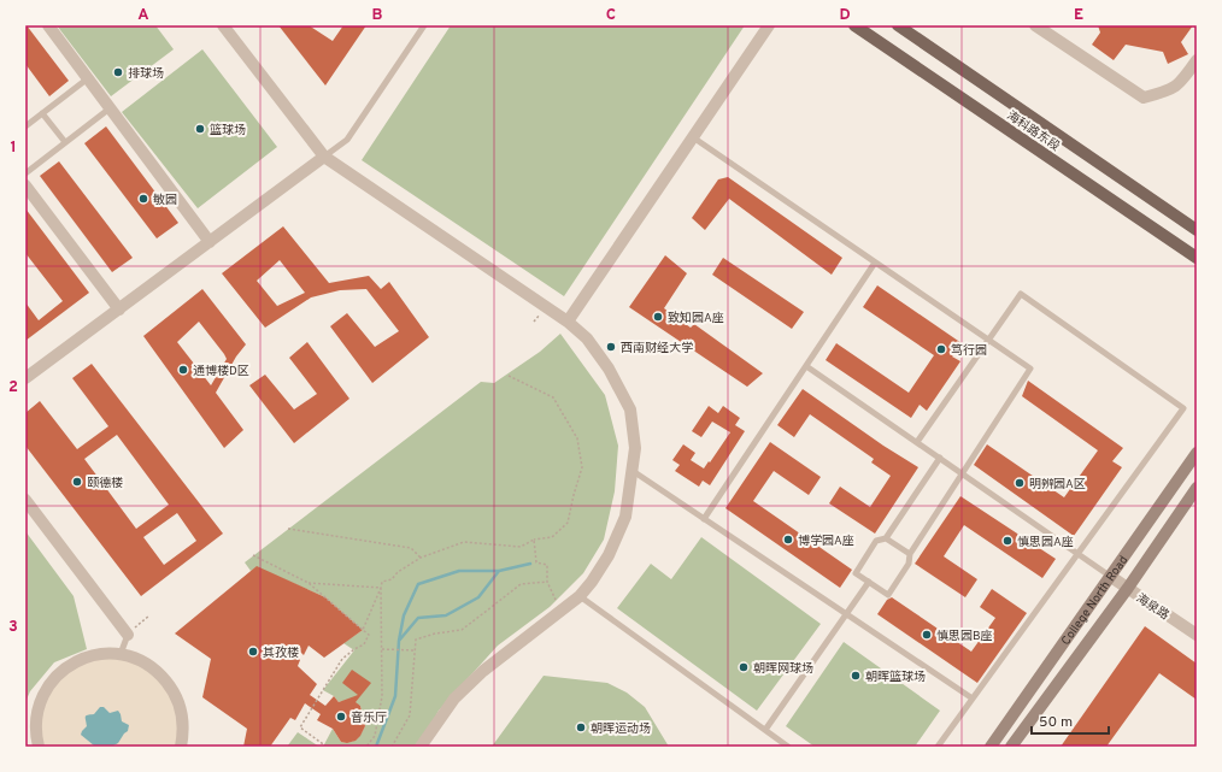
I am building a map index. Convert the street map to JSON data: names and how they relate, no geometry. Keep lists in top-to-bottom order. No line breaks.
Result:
{"streets":{"main road":["海科路东段","College North Road"],"street":["海泉路"]},"crossings":[["College North Road","海泉路"]],"places":["排球场","篮球场","敏园","致知园A座","西南财经大学","笃行园","通博楼D区","颐德楼","明辨园A区","博学园A座","慎思园A座","慎思园B座","其孜楼","朝晖网球场","朝晖篮球场","音乐厅","朝晖运动场"],"scale_bar":"50 m","grid":{"columns":["A","B","C","D","E"],"rows":["1","2","3"]}}
